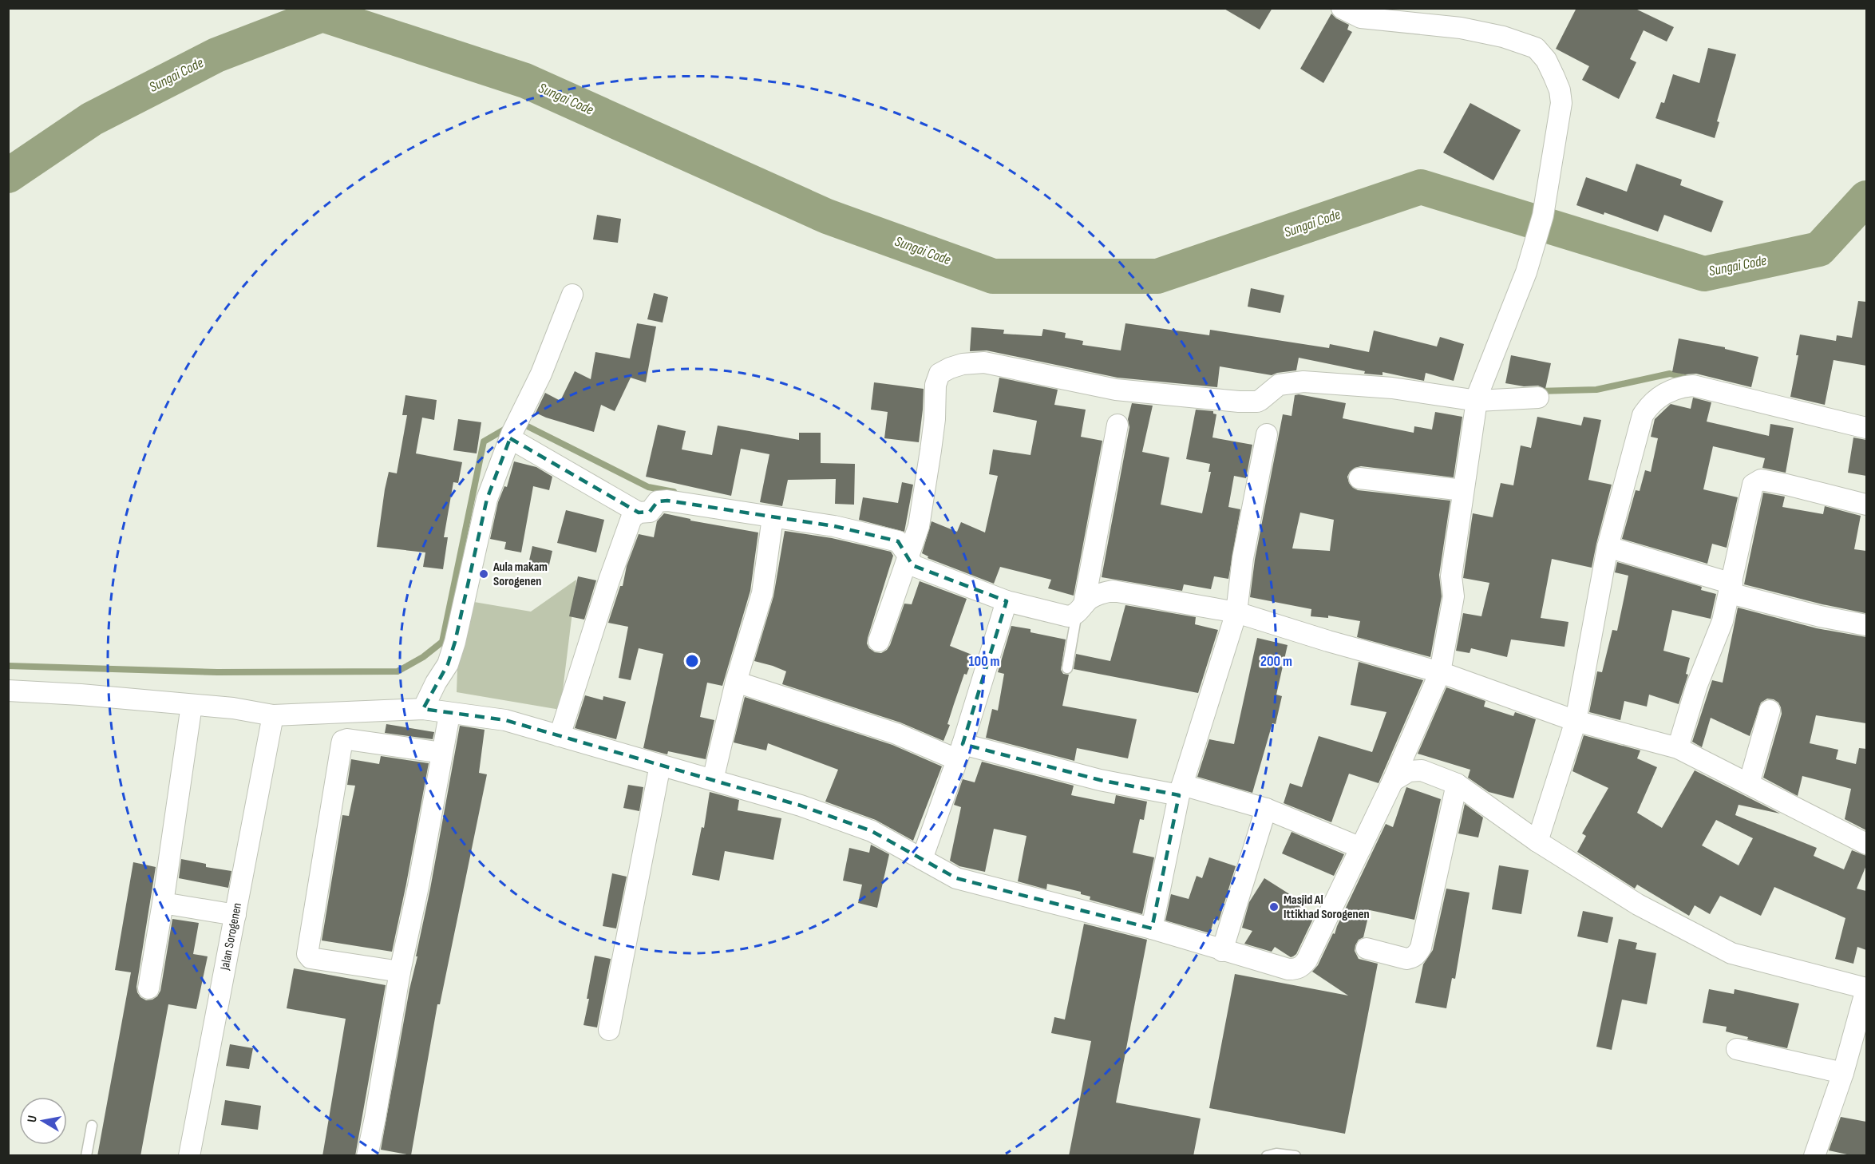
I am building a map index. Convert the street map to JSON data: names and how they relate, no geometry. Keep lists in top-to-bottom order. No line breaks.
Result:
{"streets":{"street":["Jalan Sorogenen"]},"water":["Sungai Code"],"places":["Aula makam Sorogenen","Masjid Al Ittikhad Sorogenen"],"north":"left","rings":["100 m","200 m"]}
